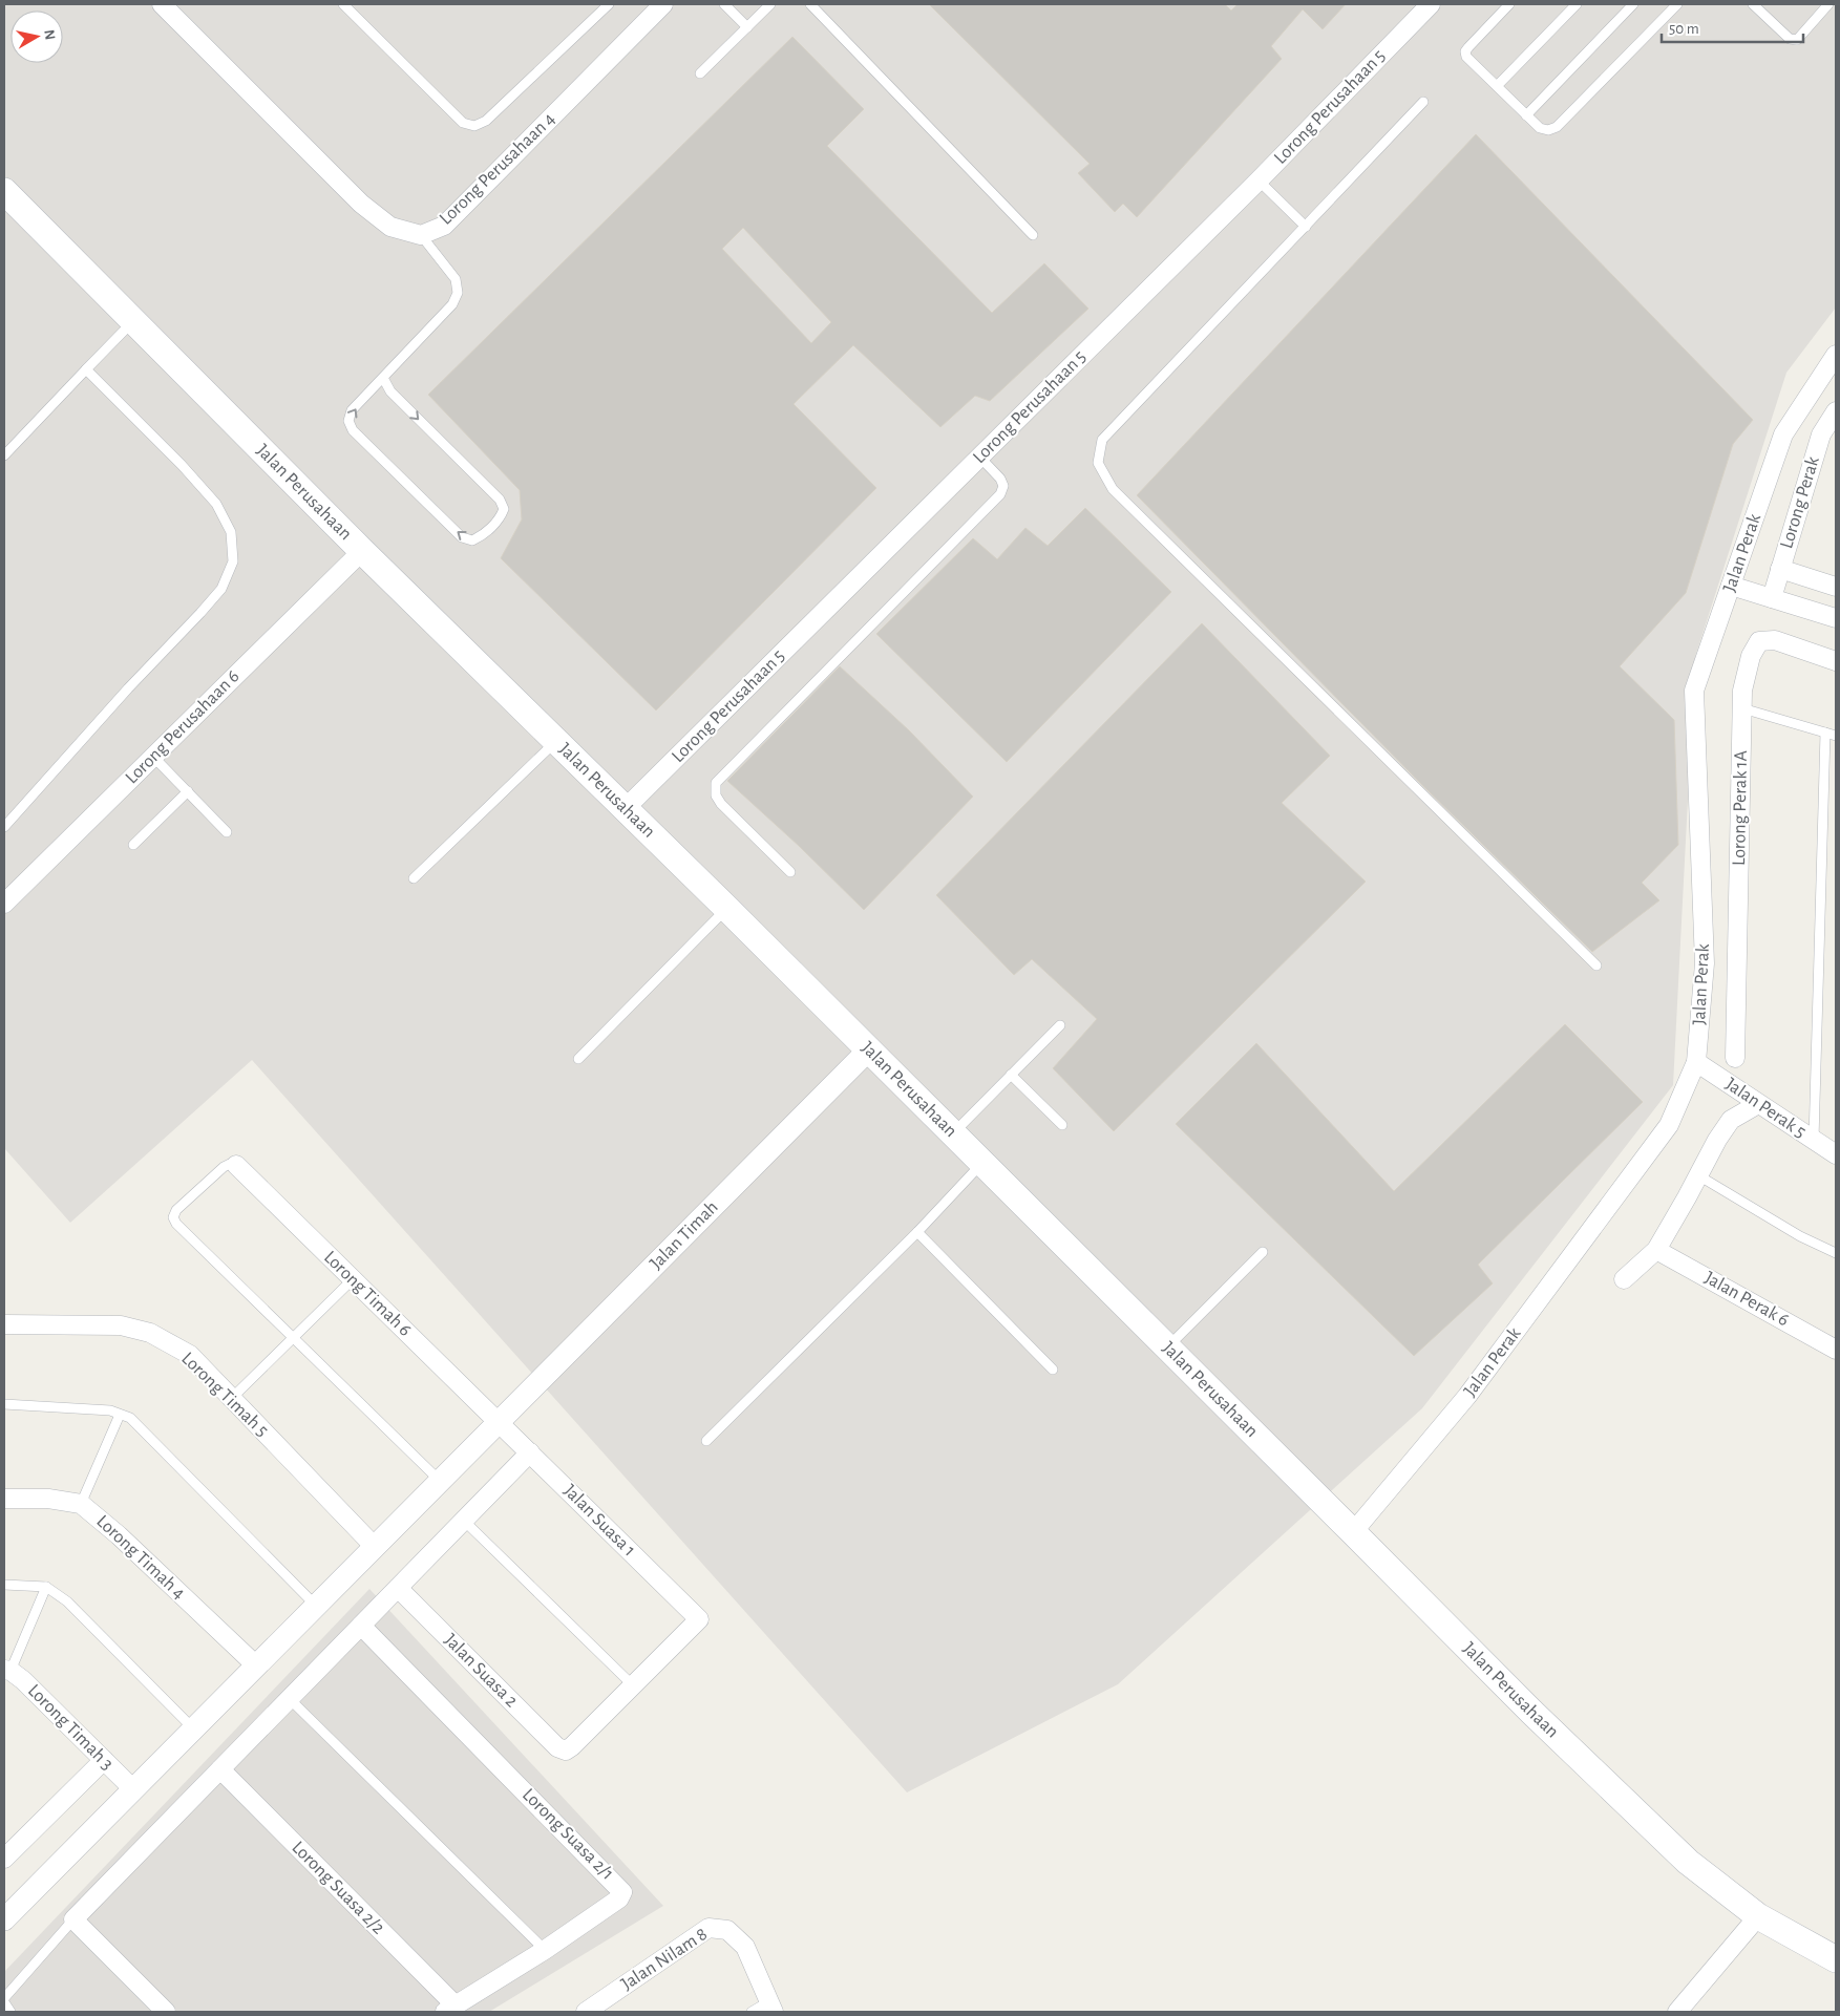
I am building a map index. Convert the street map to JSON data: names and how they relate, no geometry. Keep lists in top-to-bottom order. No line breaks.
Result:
{"streets":{"main road":["Jalan Perusahaan"],"street":["Lorong Perusahaan 5","Lorong Perusahaan 4","Lorong Perak","Jalan Perak","Lorong Perusahaan 6","Lorong Perak 1A","Jalan Perak 5","Jalan Timah","Lorong Timah 6","Jalan Perak 6","Lorong Timah 5","Jalan Suasa 1","Lorong Timah 4","Jalan Suasa 2","Lorong Timah 3","Lorong Suasa 2/1","Lorong Suasa 2/2","Jalan Nilam 8"]},"crossings":[["Lorong Perusahaan 5","Jalan Perusahaan"],["Jalan Perusahaan","Jalan Perak"],["Jalan Perusahaan","Lorong Perusahaan 6"],["Jalan Perusahaan","Jalan Timah"],["Jalan Perak","Jalan Perak 5"],["Jalan Timah","Lorong Timah 6"],["Jalan Timah","Lorong Timah 5"],["Jalan Timah","Jalan Suasa 1"],["Jalan Timah","Lorong Timah 4"],["Jalan Timah","Lorong Timah 3"],["Lorong Timah 6","Jalan Suasa 1"],["Jalan Suasa 1","Jalan Suasa 2"],["Lorong Suasa 2/1","Lorong Suasa 2/2"]],"scale_bar":"50 m","north":"right"}
